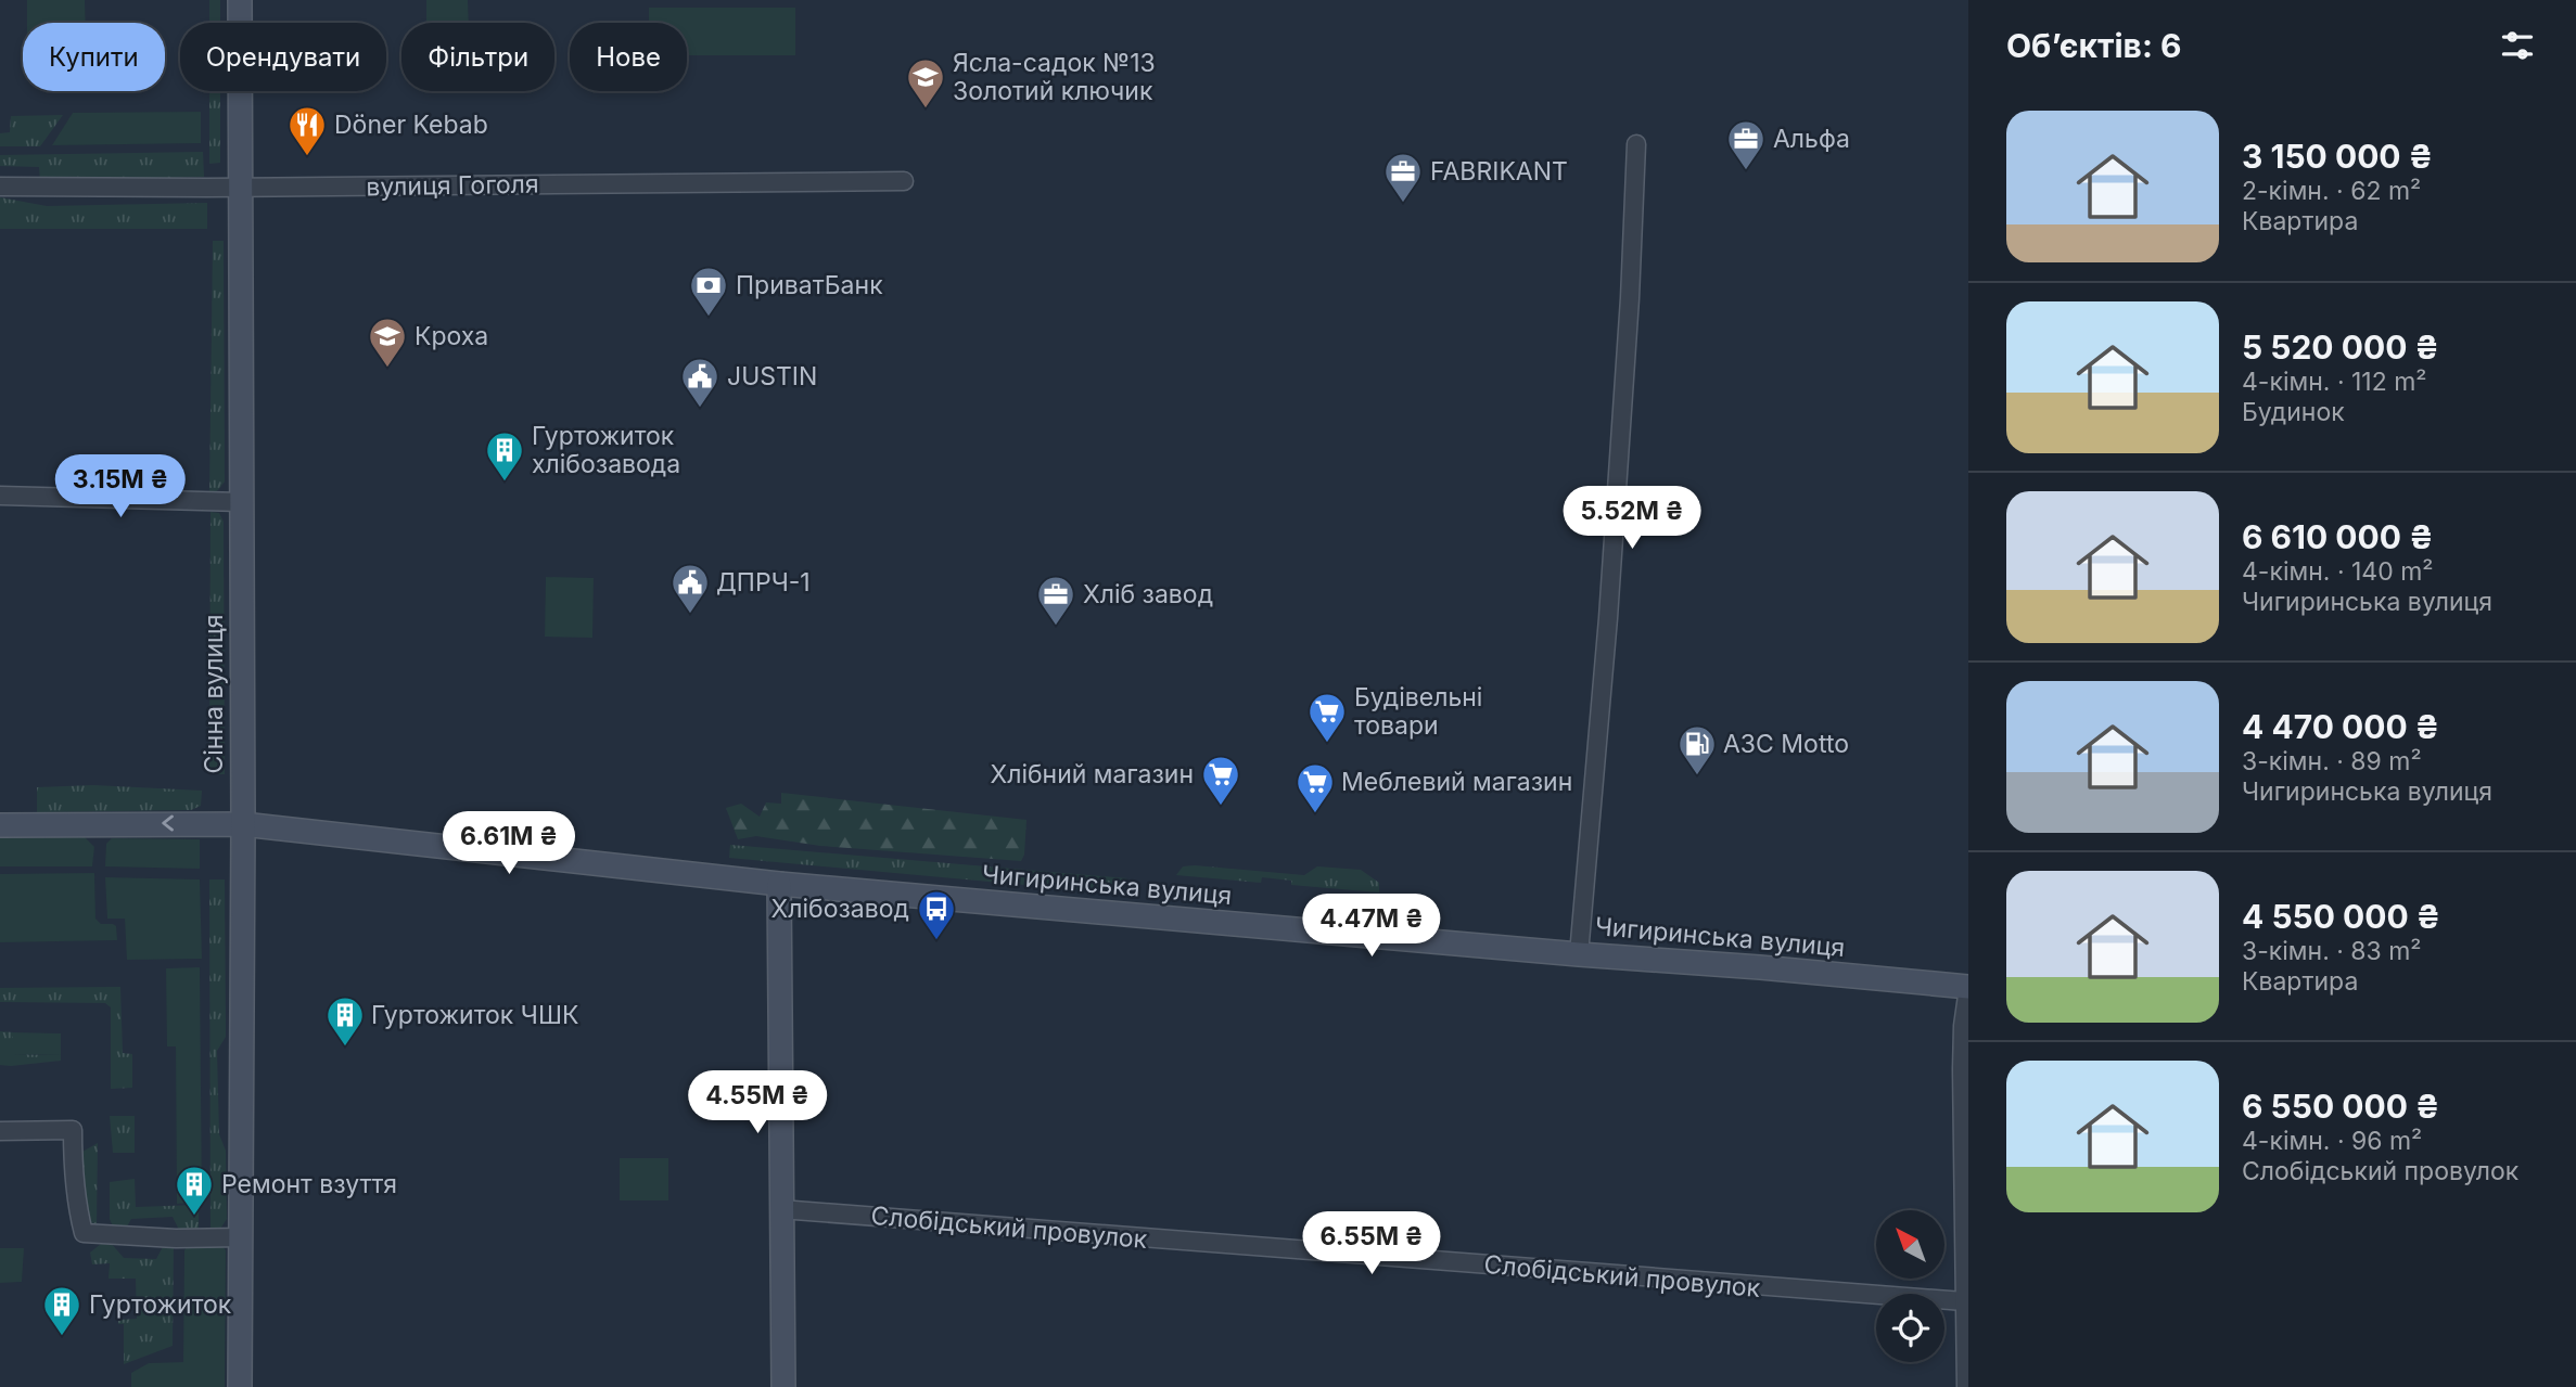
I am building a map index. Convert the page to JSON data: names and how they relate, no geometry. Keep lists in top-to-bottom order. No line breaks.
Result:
{"streets":{"main road":["Сінна вулиця","Чигиринська вулиця"],"street":["вулиця Гоголя","Слобідський провулок"]},"crossings":[["вулиця Гоголя","Сінна вулиця"],["Сінна вулиця","Чигиринська вулиця"]],"places":{"school or university":["Ясла-садок №13 Золотий ключик","Кроха"],"restaurant":["Döner Kebab"],"office":["Альфа","FABRIKANT","Хліб завод"],"bank":["ПриватБанк"],"public building":["JUSTIN","ДПРЧ-1"],"building":["Гуртожиток хлібозавода","Гуртожиток ЧШК","Ремонт взуття","Гуртожиток"],"supermarket":["Будівельні товари","Хлібний магазин","Меблевий магазин"],"fuel station":["АЗС Motto"],"bus stop":["Хлібозавод"]},"north":"top left","page":{"heading":"Об’єктів: 6","chip":["Купити","Орендувати","Фільтри","Нове"],"list":[{"name":"3 150 000 ₴","note":"2-кімн. · 62 m² · Квартира"},{"name":"5 520 000 ₴","note":"4-кімн. · 112 m² · Будинок"},{"name":"6 610 000 ₴","note":"4-кімн. · 140 m² · Чигиринська вулиця"},{"name":"4 470 000 ₴","note":"3-кімн. · 89 m² · Чигиринська вулиця"},{"name":"4 550 000 ₴","note":"3-кімн. · 83 m² · Квартира"},{"name":"6 550 000 ₴","note":"4-кімн. · 96 m² · Слобідський провулок"}],"price":["3.15M ₴","5.52M ₴","6.61M ₴","4.47M ₴","4.55M ₴","6.55M ₴"]}}
